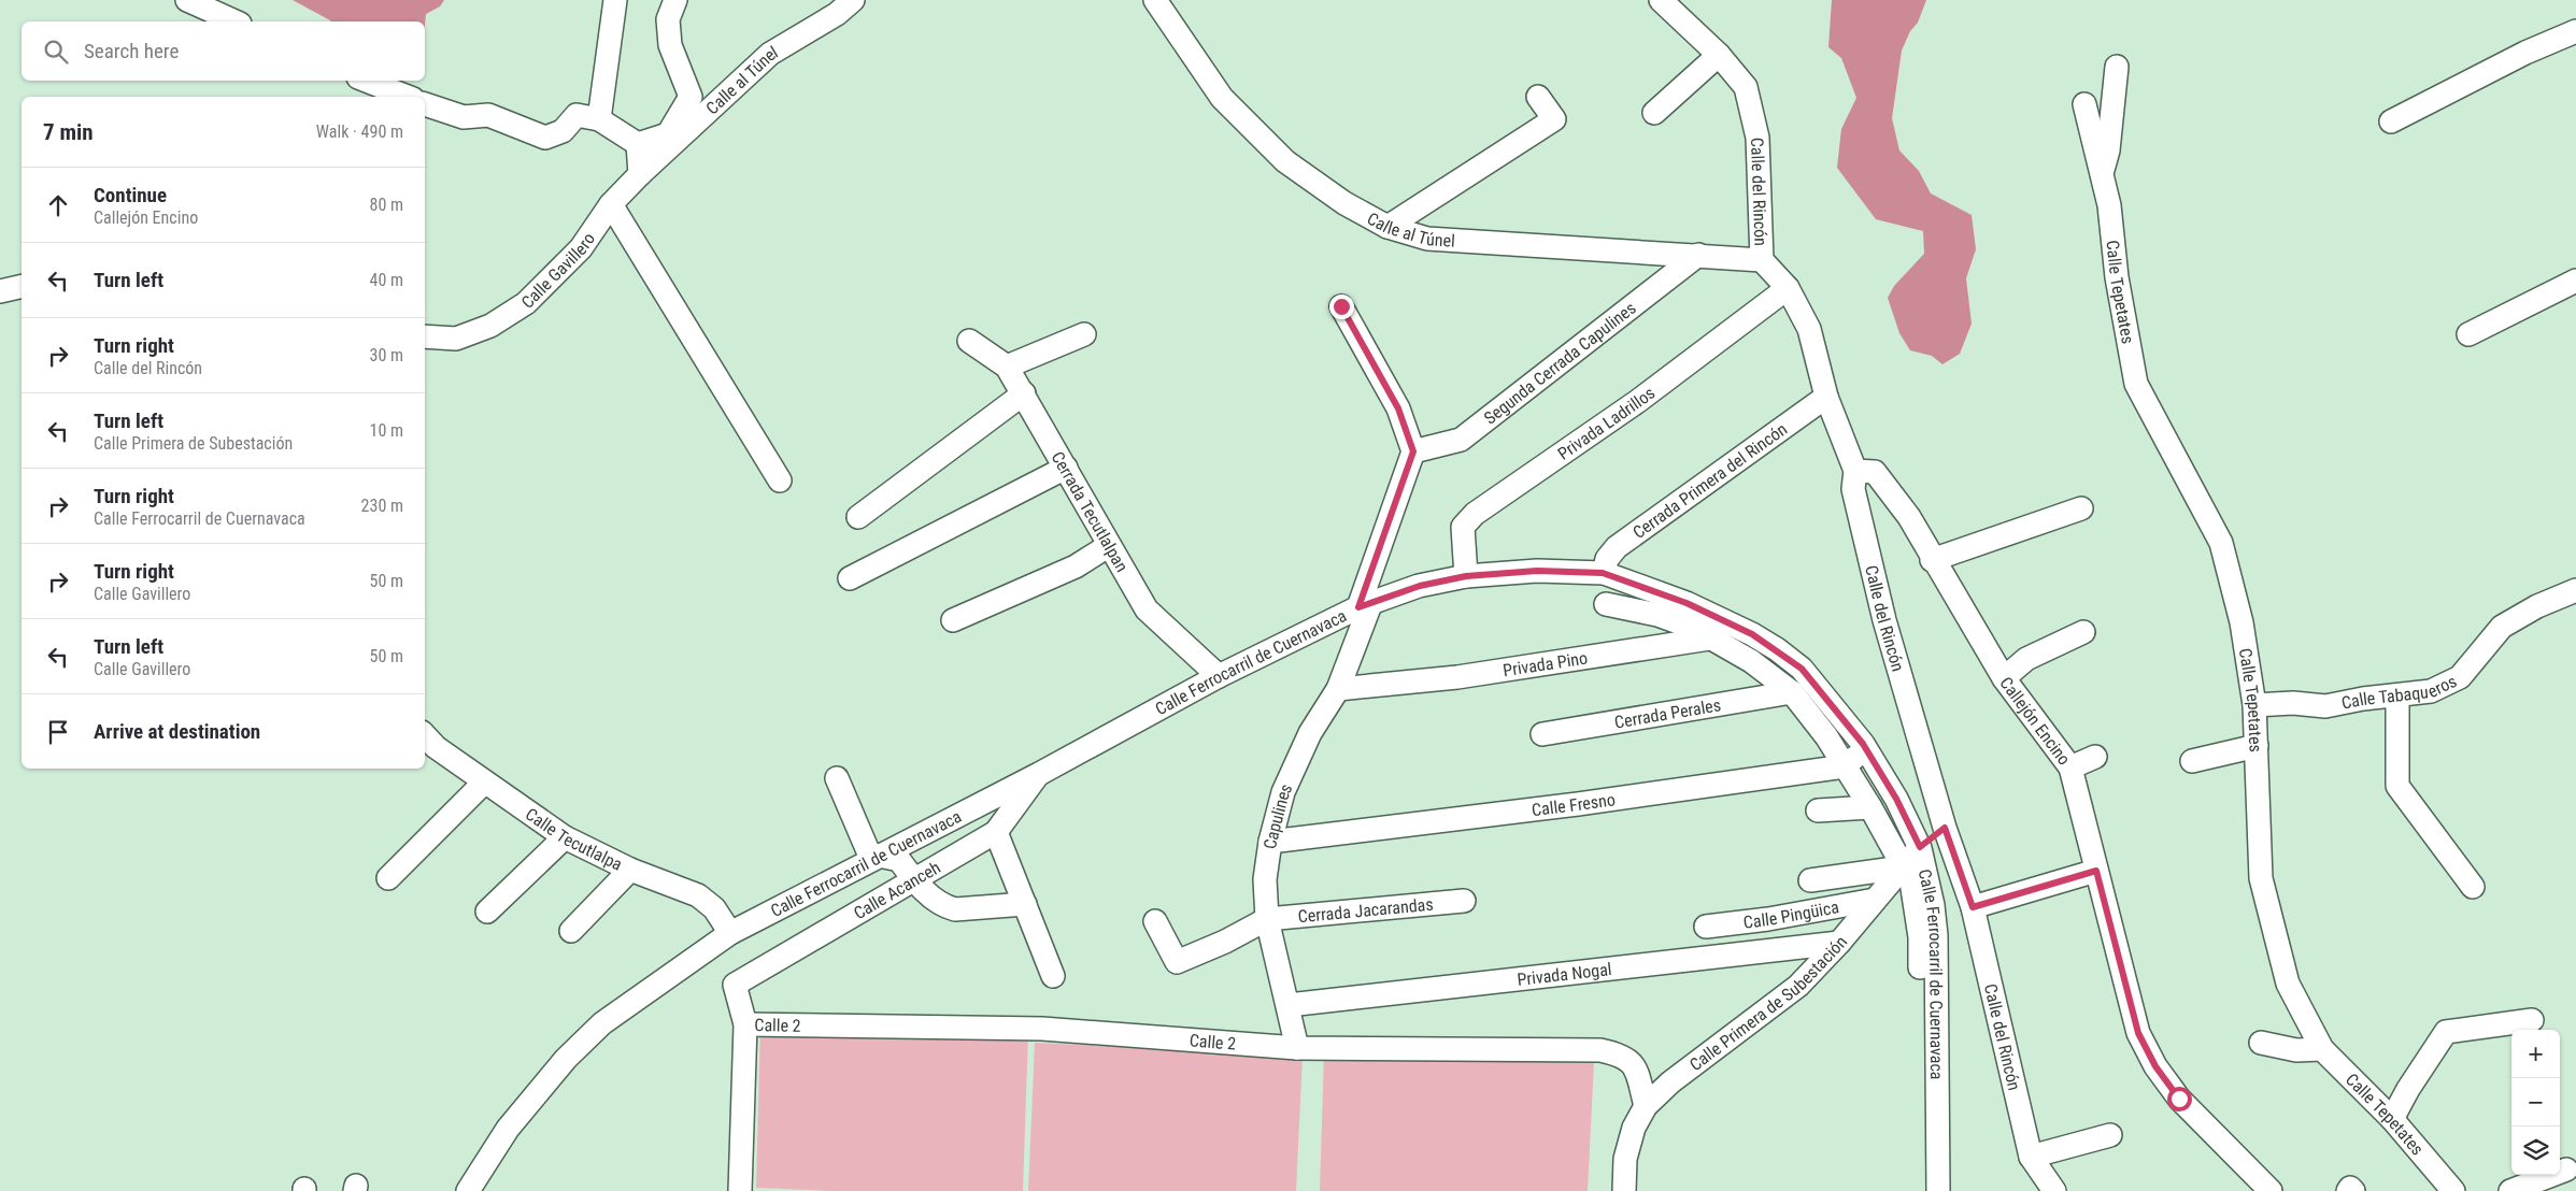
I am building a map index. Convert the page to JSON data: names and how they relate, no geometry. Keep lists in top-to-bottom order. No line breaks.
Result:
{"streets":{"street":["Calle al Túnel","Calle del Rincón","Calle Gavillero","Calle Tepetates","Segunda Cerrada Capulines","Privada Ladrillos","Cerrada Primera del Rincón","Cerrada Tecutlalpan","Calle Ferrocarril de Cuernavaca","Privada Pino","Calle Tabaqueros","Cerrada Perales","Callejón Encino","Calle Fresno","Capulines","Calle Tecutlalpa","Calle Acanceh","Cerrada Jacarandas","Calle Pingüica","Privada Nogal","Calle Primera de Subestación","Calle 2"]},"crossings":[["Calle al Túnel","Calle del Rincón"],["Calle al Túnel","Calle Gavillero"],["Calle al Túnel","Segunda Cerrada Capulines"],["Calle del Rincón","Privada Ladrillos"],["Calle del Rincón","Cerrada Primera del Rincón"],["Calle del Rincón","Callejón Encino"],["Calle del Rincón","Calle Primera de Subestación"],["Calle Tepetates","Calle Tabaqueros"],["Privada Ladrillos","Calle Ferrocarril de Cuernavaca"],["Cerrada Primera del Rincón","Calle Ferrocarril de Cuernavaca"],["Cerrada Tecutlalpan","Calle Ferrocarril de Cuernavaca"],["Calle Ferrocarril de Cuernavaca","Privada Pino"],["Calle Ferrocarril de Cuernavaca","Cerrada Perales"],["Calle Ferrocarril de Cuernavaca","Calle Fresno"],["Calle Ferrocarril de Cuernavaca","Capulines"],["Calle Ferrocarril de Cuernavaca","Calle Tecutlalpa"],["Calle Ferrocarril de Cuernavaca","Calle Acanceh"],["Calle Ferrocarril de Cuernavaca","Calle Primera de Subestación"],["Privada Pino","Capulines"],["Calle Fresno","Capulines"],["Capulines","Cerrada Jacarandas"],["Capulines","Privada Nogal"],["Capulines","Calle 2"],["Calle Acanceh","Calle 2"],["Calle Pingüica","Calle Primera de Subestación"],["Privada Nogal","Calle Primera de Subestación"],["Calle Primera de Subestación","Calle 2"]],"page":{"search":"Search here","heading":["7 min","Walk · 490 m"],"list":[["Continue","Callejón Encino","80 m"],["Turn left","40 m"],["Turn right","Calle del Rincón","30 m"],["Turn left","Calle Primera de Subestación","10 m"],["Turn right","Calle Ferrocarril de Cuernavaca","230 m"],["Turn right","Calle Gavillero","50 m"],["Turn left","Calle Gavillero","50 m"],"Arrive at destination"],"map_buttons":["+","−"]}}
